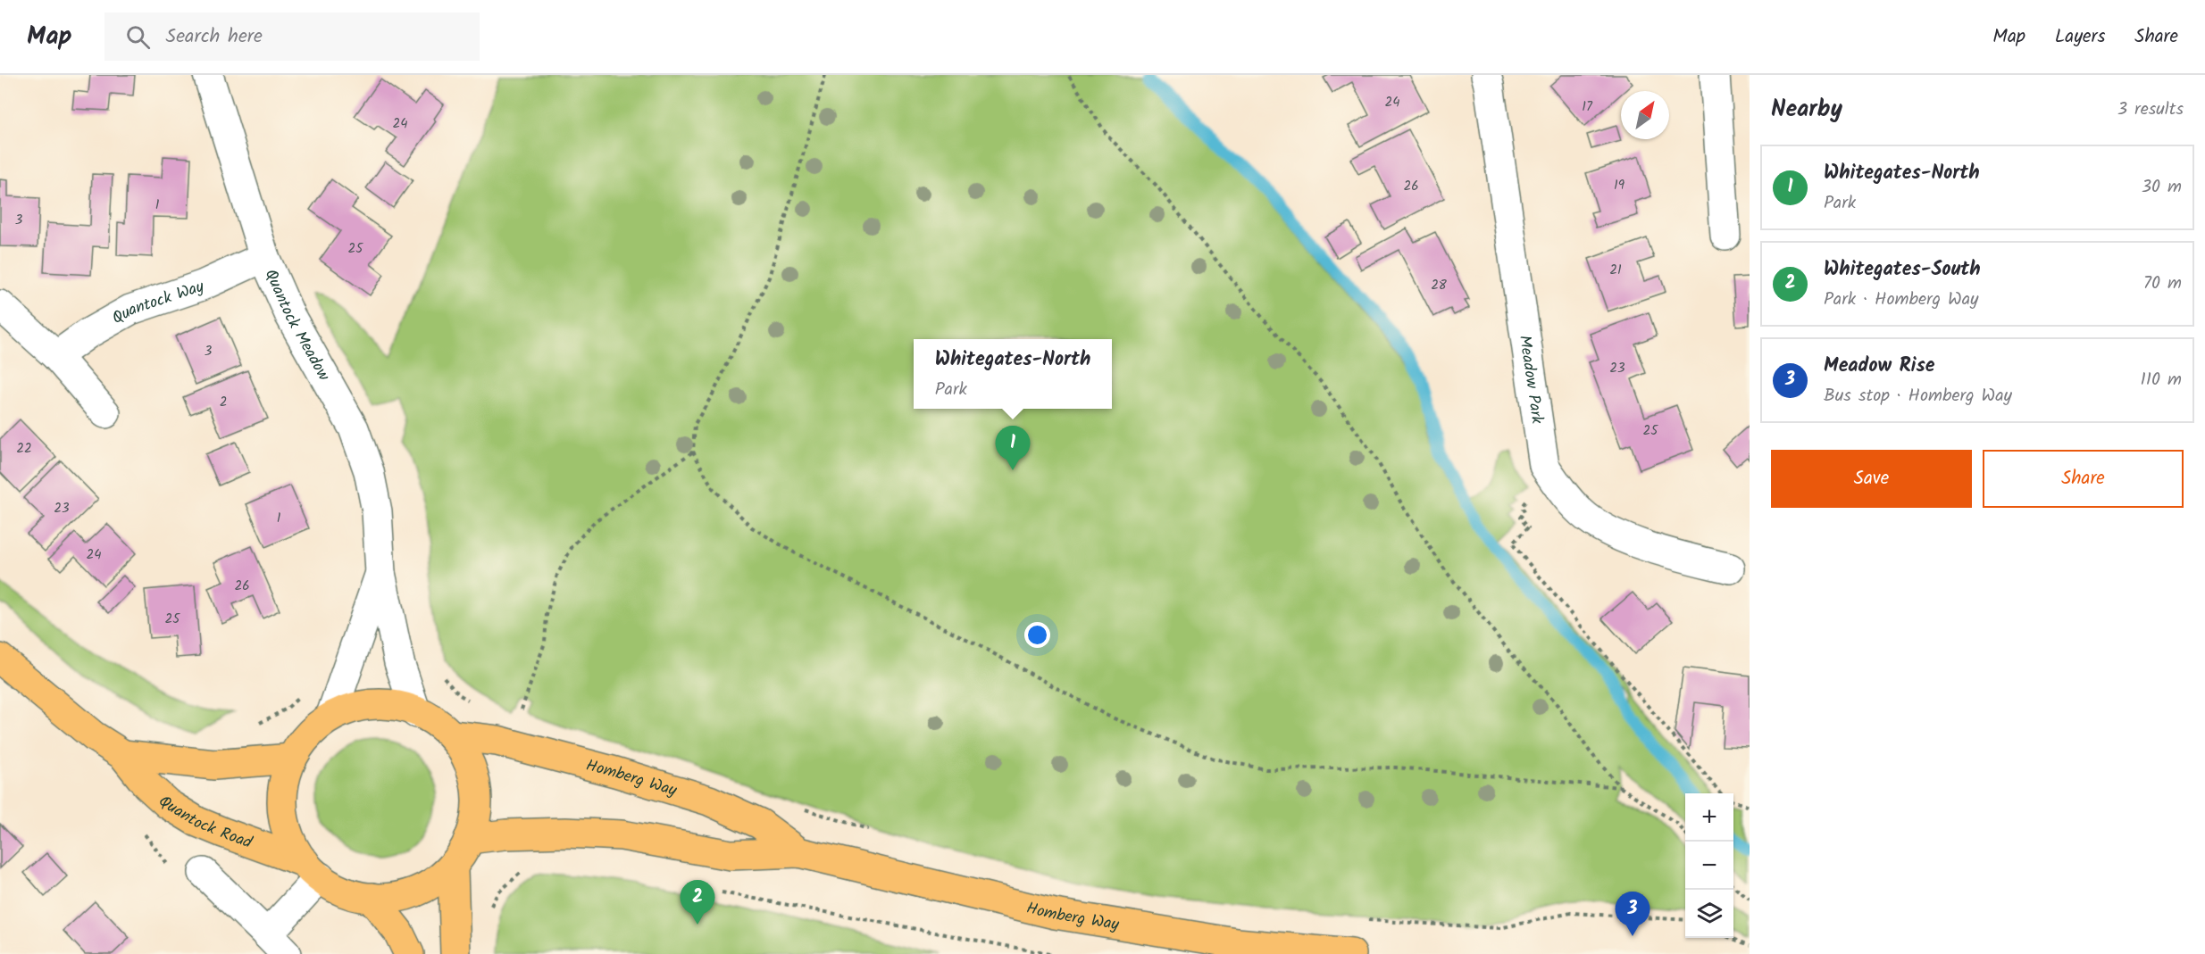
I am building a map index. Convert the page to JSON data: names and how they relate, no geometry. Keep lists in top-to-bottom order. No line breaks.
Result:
{"streets":{"main road":["Homberg Way","Quantock Road"],"street":["Quantock Way","Quantock Meadow","Meadow Park"]},"crossings":[["Quantock Way","Quantock Meadow"]],"house_numbers":["24","17","24","19","26","1","3","25","21","28","3","23","2","25","22","23","1","24","26","25"],"north":"top right","page":{"header":"Map","search":"Search here","nav":["Map","Layers","Share"],"heading":["Nearby","3 results"],"list":[{"mark":"1","name":"Whitegates-North","note":"Park","value":"30 m"},{"mark":"2","name":"Whitegates-South","note":"Park · Homberg Way","value":"70 m"},{"mark":"3","name":"Meadow Rise","note":"Bus stop · Homberg Way","value":"110 m"}],"popup":["Whitegates-North","Park"],"pins":["1","2","3"],"buttons":["Save","Share"],"map_buttons":["+","−"]}}
